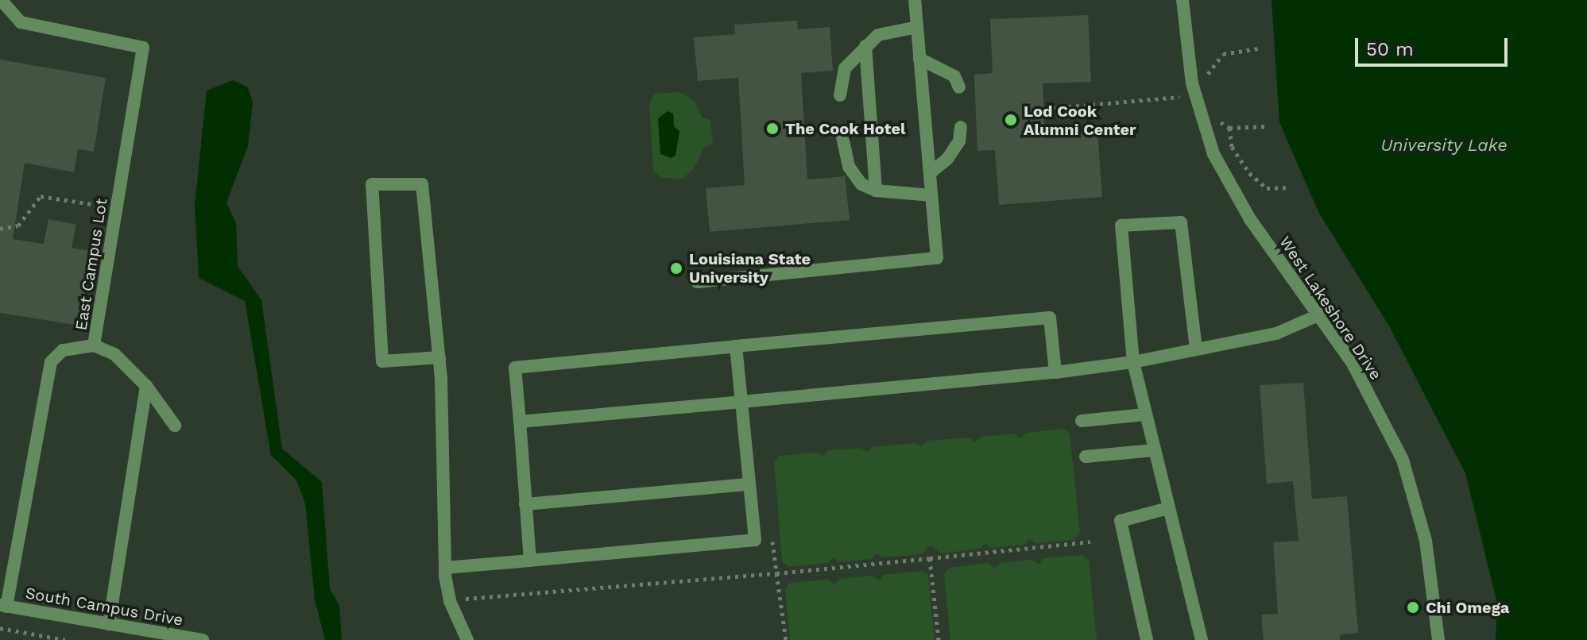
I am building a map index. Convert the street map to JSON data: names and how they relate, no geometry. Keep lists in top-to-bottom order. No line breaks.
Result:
{"streets":{"street":["East Campus Lot","West Lakeshore Drive","South Campus Drive"]},"crossings":[["East Campus Lot","South Campus Drive"]],"water":["University Lake"],"places":["Lod Cook Alumni Center","The Cook Hotel","Louisiana State University","Chi Omega"],"scale_bar":"50 m"}
